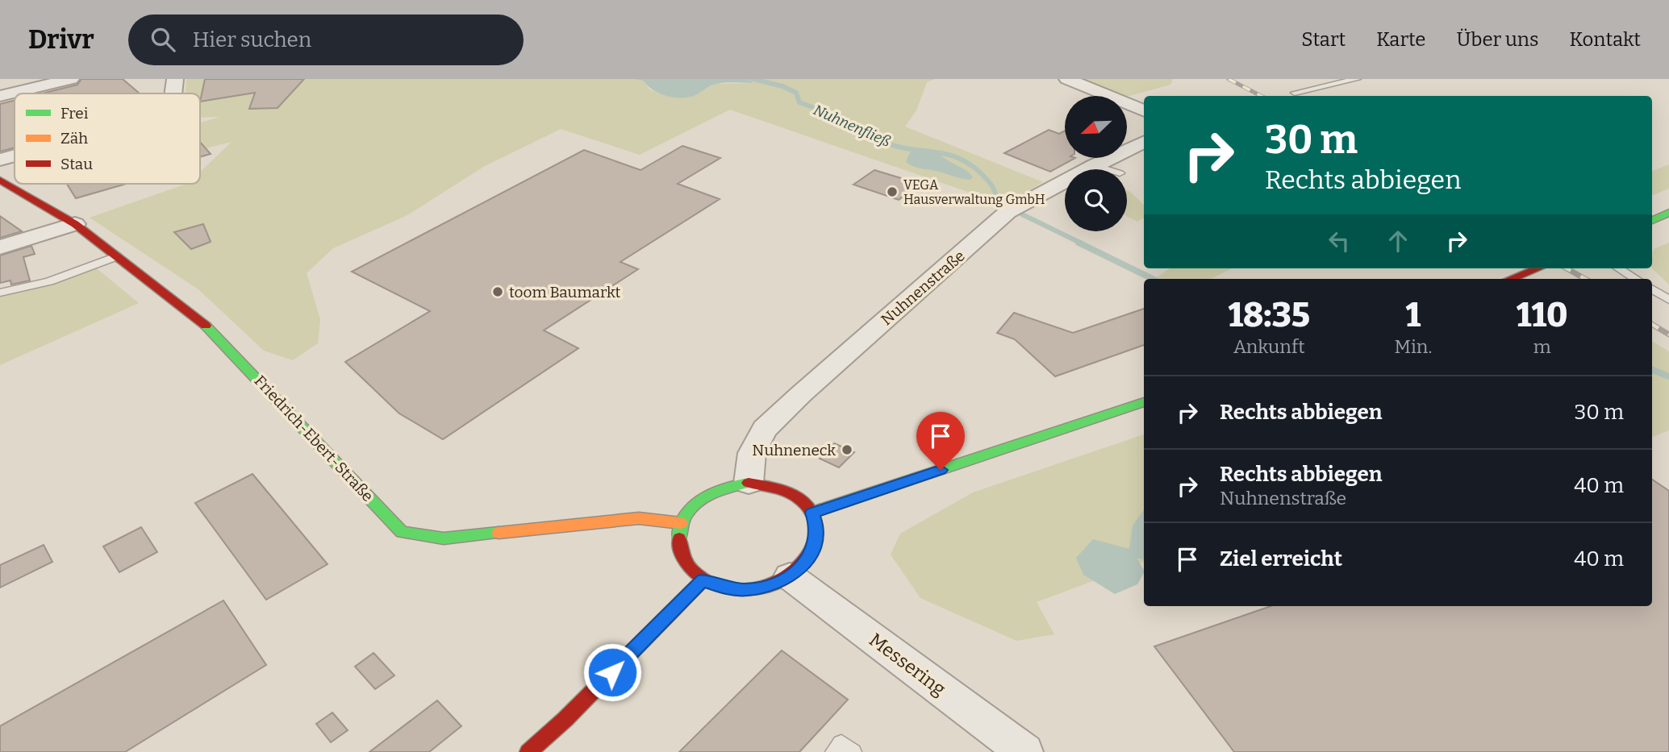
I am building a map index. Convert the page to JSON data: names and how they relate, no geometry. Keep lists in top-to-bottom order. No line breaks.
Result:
{"streets":{"street":["Nuhnenstraße","Friedrich-Ebert-Straße","Messering"]},"crossings":[["Nuhnenstraße","Friedrich-Ebert-Straße"],["Nuhnenstraße","Messering"],["Friedrich-Ebert-Straße","Messering"]],"water":["Nuhnenfließ"],"places":["VEGA Hausverwaltung GmbH","toom Baumarkt","Nuhneneck"],"legend":["Frei","Zäh","Stau"],"north":"bottom left","page":{"header":"Drivr","search":"Hier suchen","nav":["Start","Karte","Über uns","Kontakt"],"turn":["30 m","Rechts abbiegen"],"eta":["18:35","Ankunft","1","Min.","110","m"],"list":[{"name":"Rechts abbiegen","value":"30 m"},{"name":"Rechts abbiegen","note":"Nuhnenstraße","value":"40 m"},{"name":"Ziel erreicht","value":"40 m"}]}}
